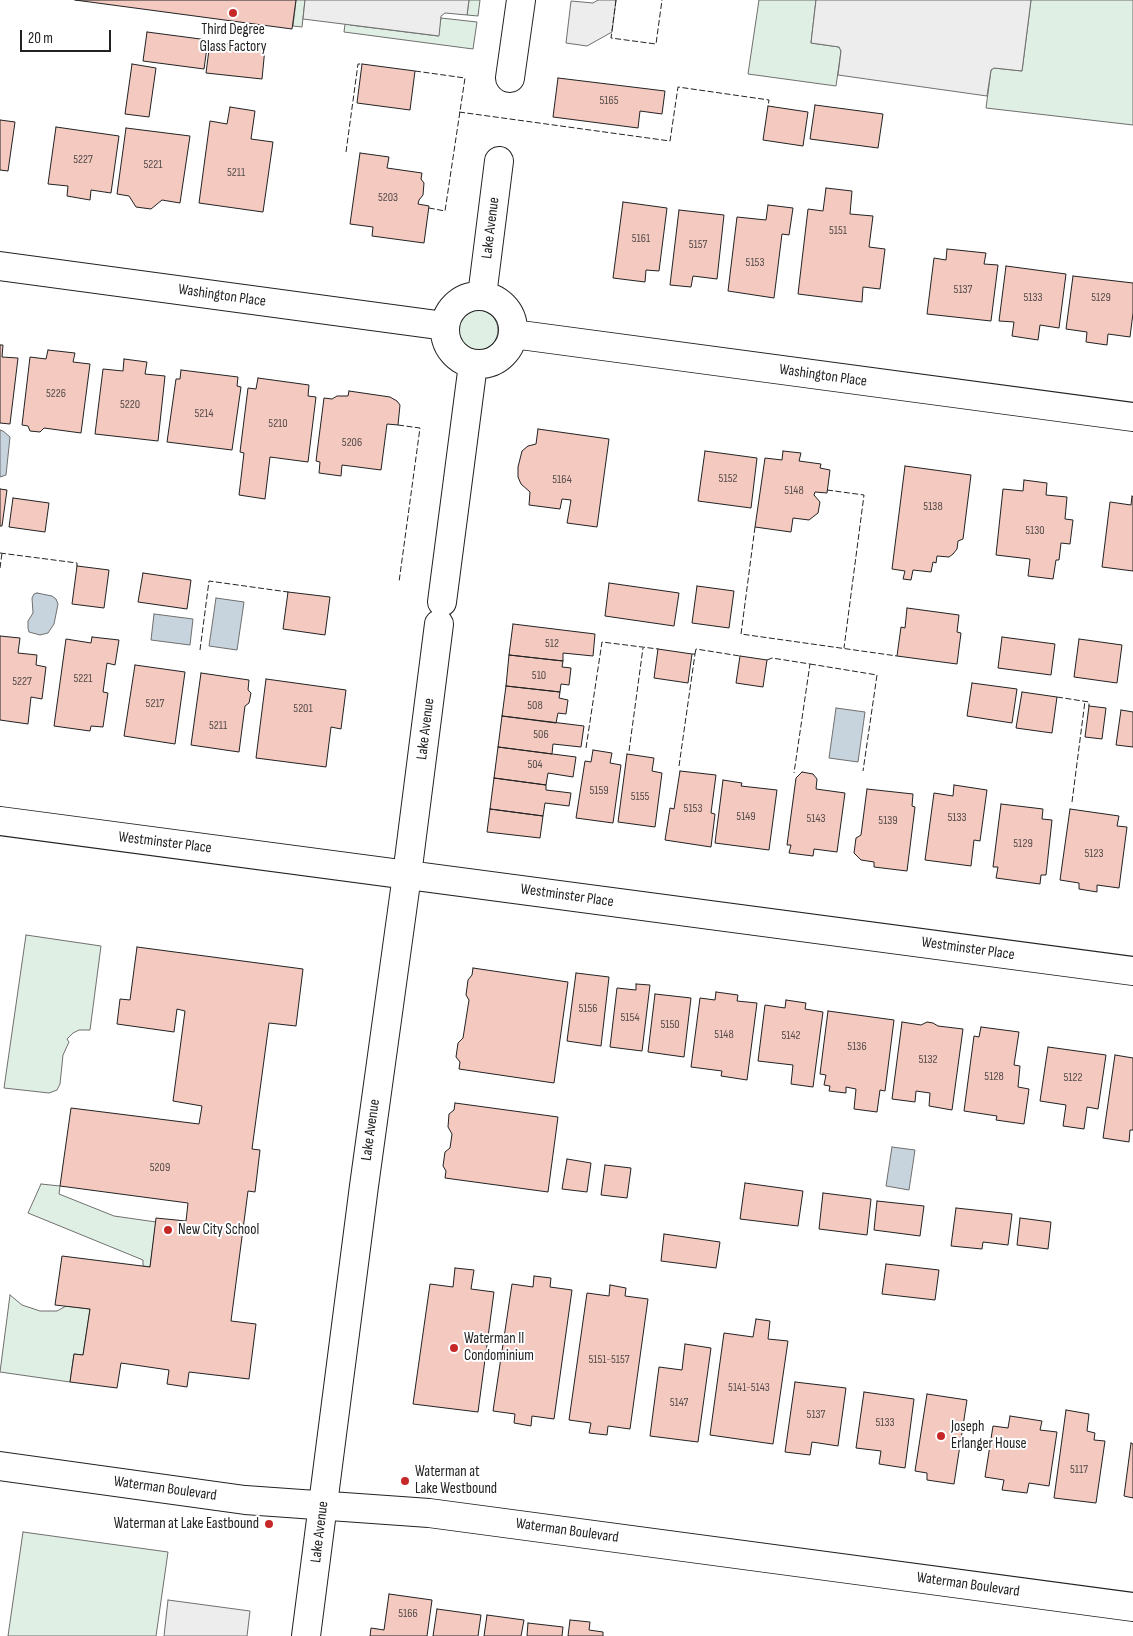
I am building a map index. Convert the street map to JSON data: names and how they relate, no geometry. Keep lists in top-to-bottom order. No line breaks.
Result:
{"streets":{"street":["Lake Avenue","Washington Place","Westminster Place","Waterman Boulevard"]},"crossings":[["Lake Avenue","Washington Place"],["Lake Avenue","Westminster Place"],["Lake Avenue","Waterman Boulevard"]],"places":["Third Degree Glass Factory","New City School","Waterman II Condominium","Joseph Erlanger House","Waterman at Lake Westbound","Waterman at Lake Eastbound"],"house_numbers":["5165","5227","5221","5211","5203","5151","5161","5157","5153","5137","5133","5129","5226","5220","5214","5210","5206","5152","5164","5148","5138","5130","512","510","5221","5227","5217","508","5201","5211","506","504","5159","5155","5153","5149","5133","5143","5139","5129","5123","5156","5154","5150","5148","5142","5136","5132","5128","5122","5209","5151-5157","5141-5143","5147","5137","5133","5117","5166"],"scale_bar":"20 m"}
